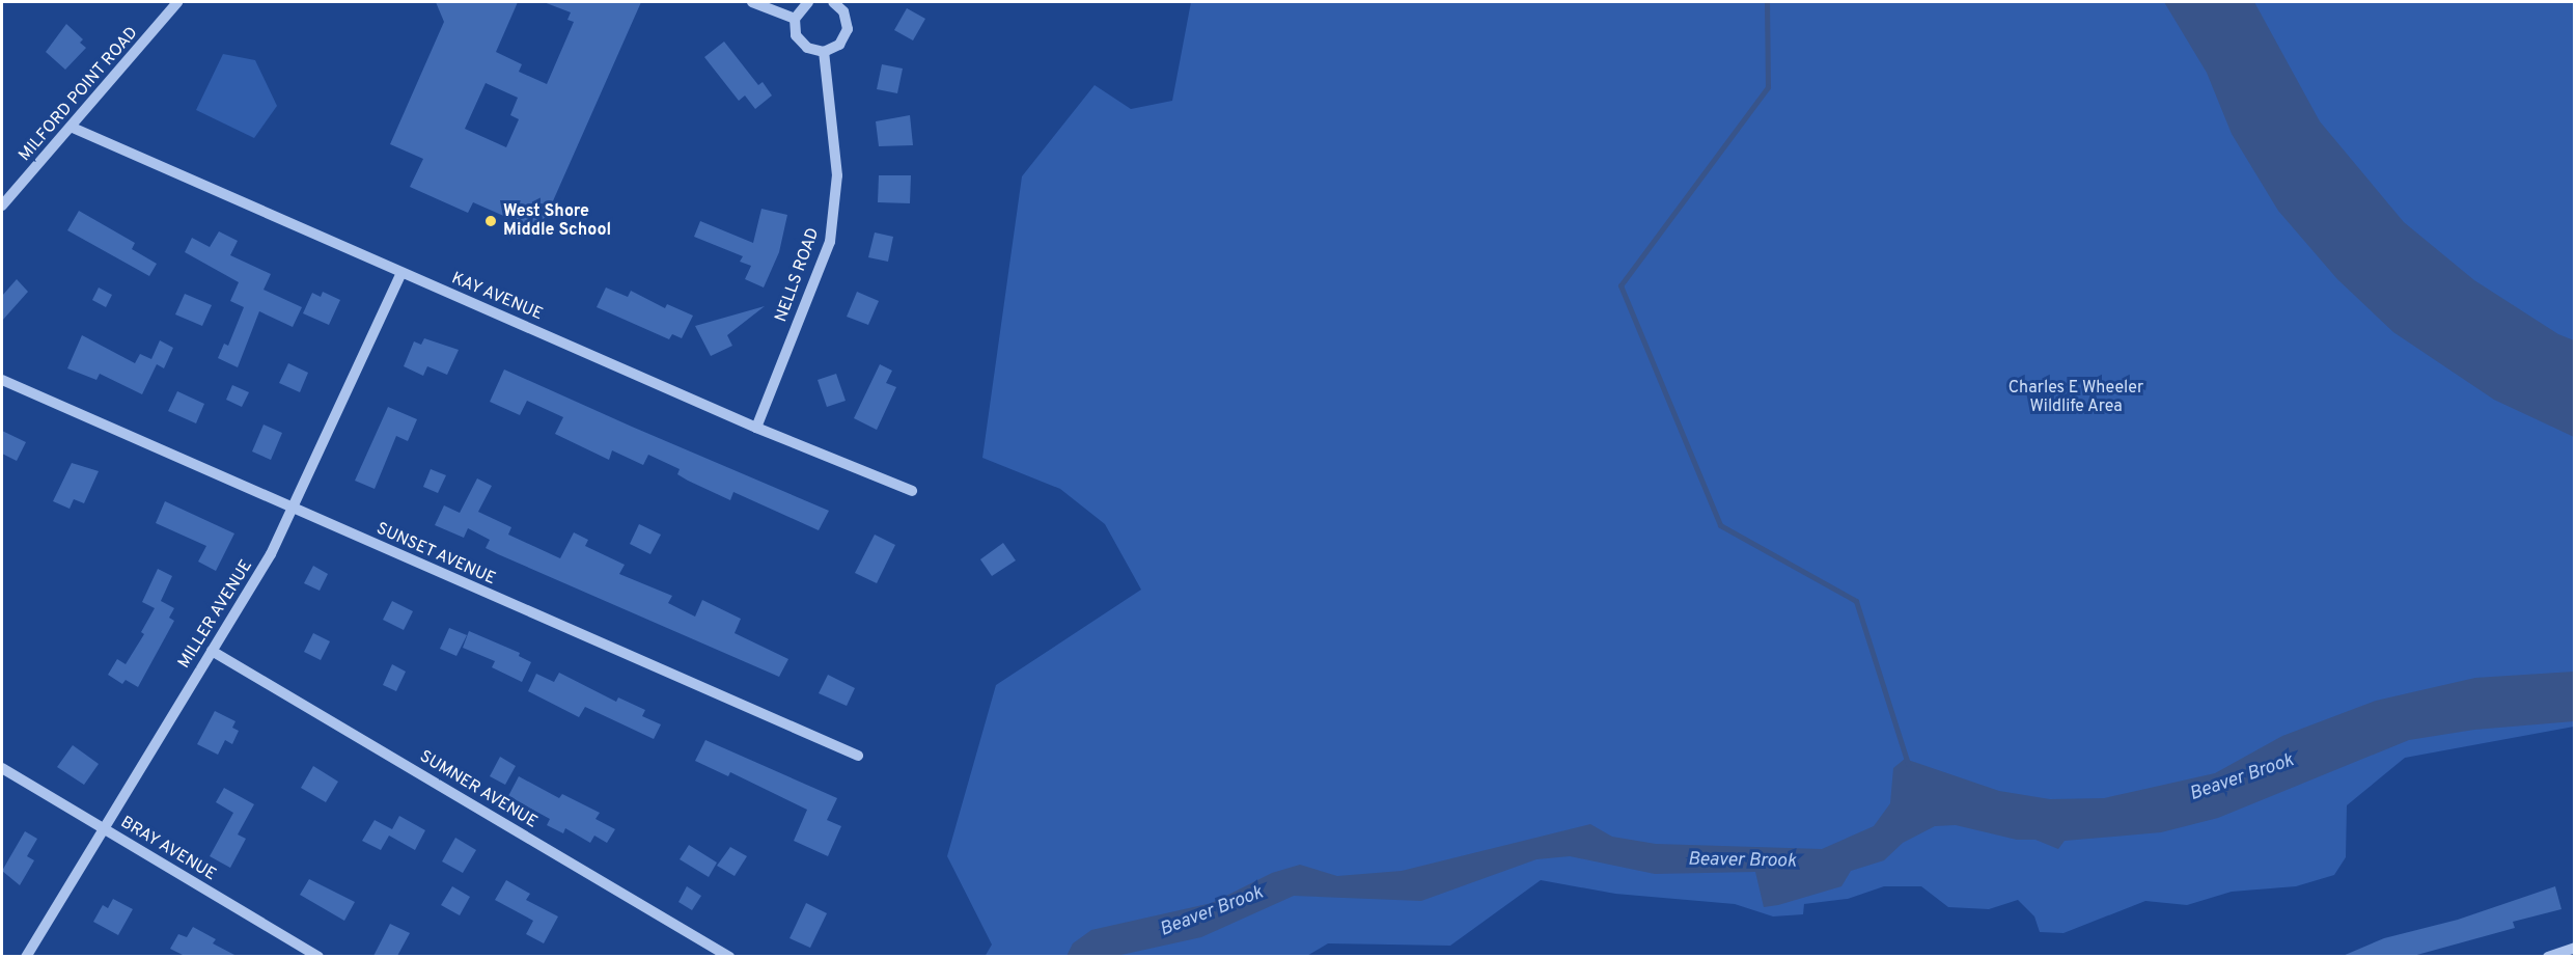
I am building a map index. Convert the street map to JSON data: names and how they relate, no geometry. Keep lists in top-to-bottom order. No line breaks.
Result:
{"streets":{"street":["MILFORD POINT ROAD","NELLS ROAD","KAY AVENUE","SUNSET AVENUE","MILLER AVENUE","SUMNER AVENUE","BRAY AVENUE"]},"crossings":[["MILFORD POINT ROAD","KAY AVENUE"],["NELLS ROAD","KAY AVENUE"],["KAY AVENUE","MILLER AVENUE"],["SUNSET AVENUE","MILLER AVENUE"],["MILLER AVENUE","SUMNER AVENUE"],["MILLER AVENUE","BRAY AVENUE"]],"water":["Beaver Brook"],"parks":["Charles E Wheeler Wildlife Area"],"places":["West Shore Middle School"]}
